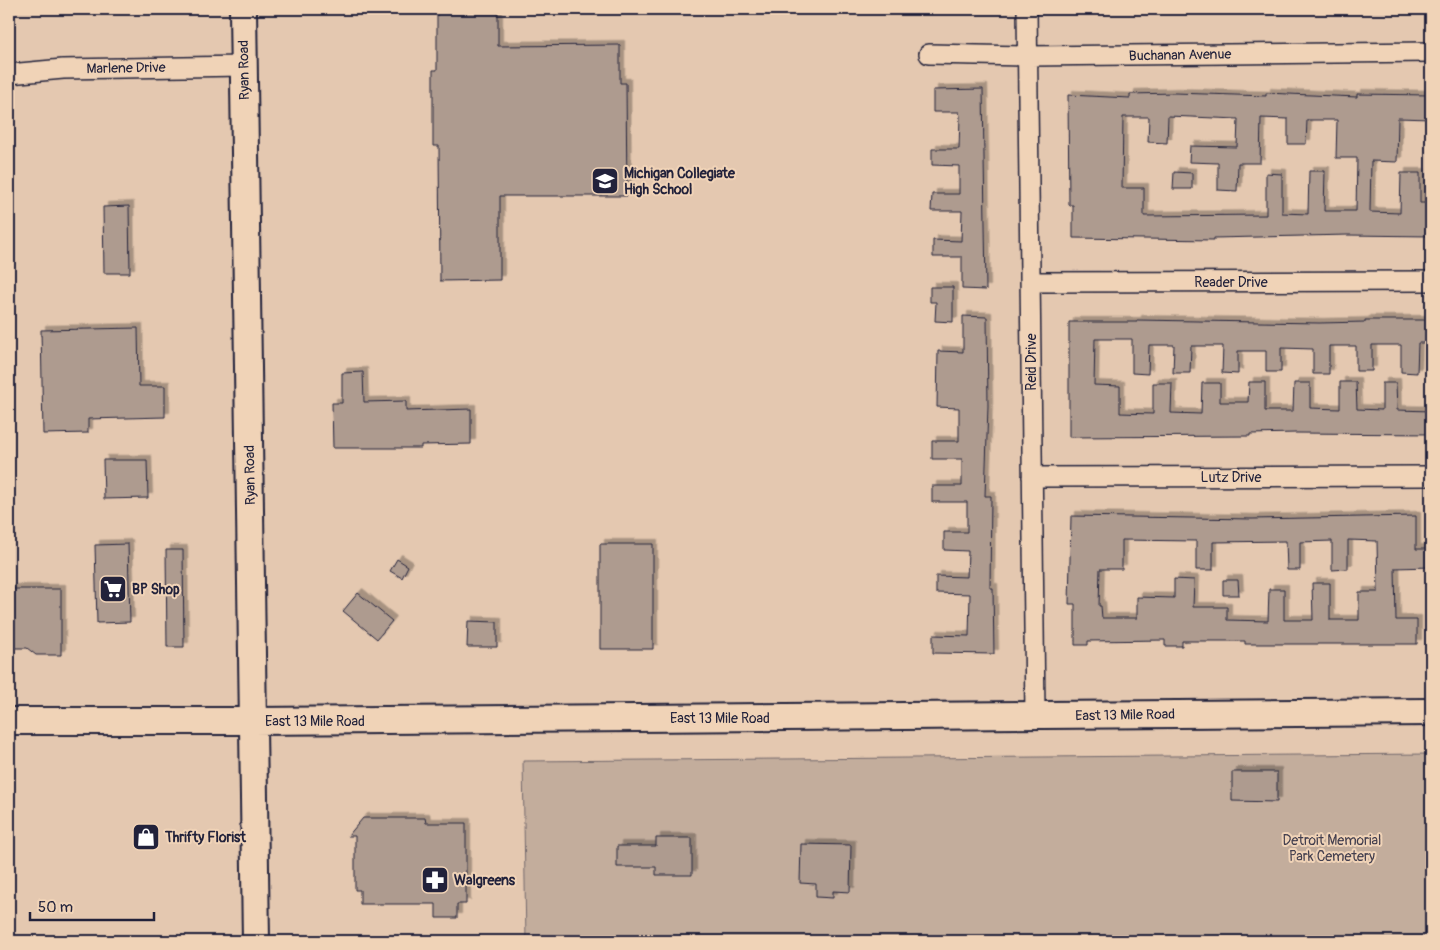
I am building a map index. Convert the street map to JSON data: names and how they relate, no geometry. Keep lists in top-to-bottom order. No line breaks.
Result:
{"streets":{"main road":["Ryan Road","East 13 Mile Road"],"street":["Buchanan Avenue","Marlene Drive","Reader Drive","Reid Drive","Lutz Drive"]},"crossings":[["Buchanan Avenue","Reid Drive"],["Marlene Drive","Ryan Road"],["Ryan Road","East 13 Mile Road"],["Reader Drive","Reid Drive"],["Reid Drive","Lutz Drive"],["Reid Drive","East 13 Mile Road"]],"parks":["Detroit Memorial Park Cemetery"],"places":{"school or university":["Michigan Collegiate High School"],"supermarket":["BP Shop"],"shop":["Thrifty Florist"],"pharmacy":["Walgreens"]},"scale_bar":"50 m"}
